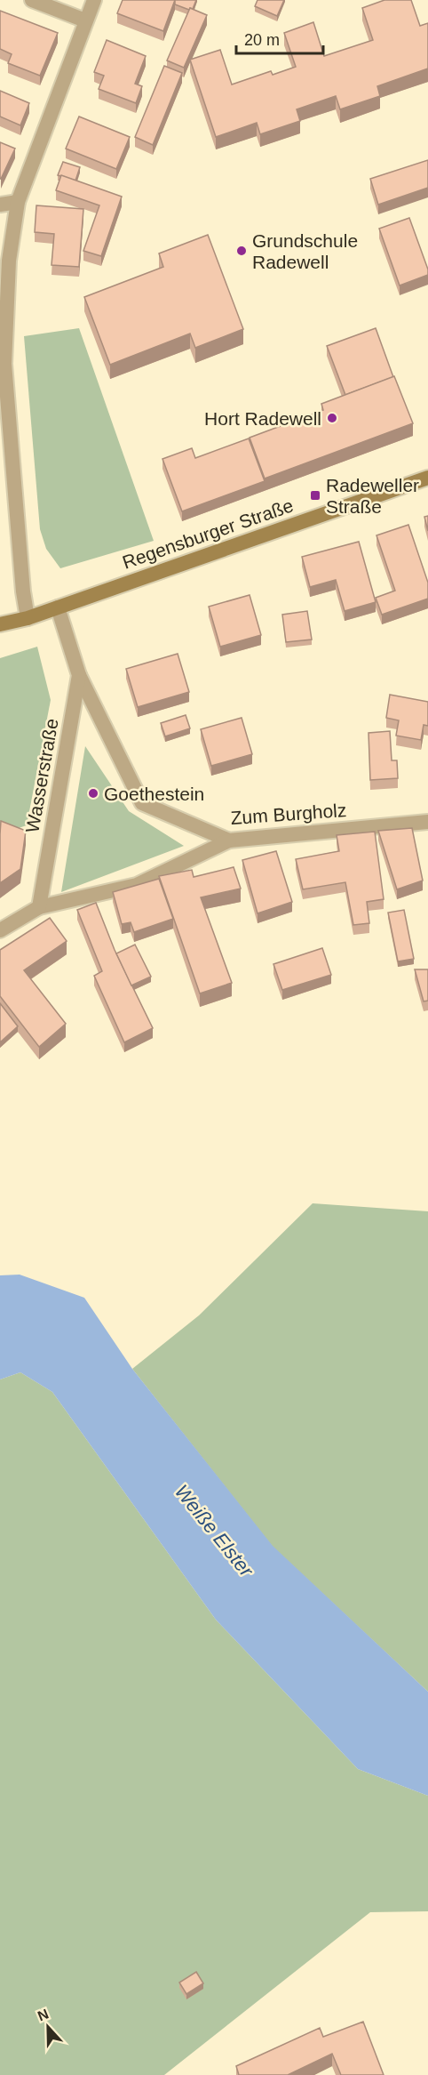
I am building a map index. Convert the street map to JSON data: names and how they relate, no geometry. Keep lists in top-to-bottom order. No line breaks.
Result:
{"streets":{"main road":["Regensburger Straße"],"street":["Wasserstraße","Zum Burgholz"]},"crossings":[["Regensburger Straße","Wasserstraße"],["Wasserstraße","Zum Burgholz"]],"water":["Weiße Elster"],"places":{"other":["Grundschule Radewell","Hort Radewell","Goethestein"],"transit":["Radeweller Straße"]},"scale_bar":"20 m","north":"top"}
